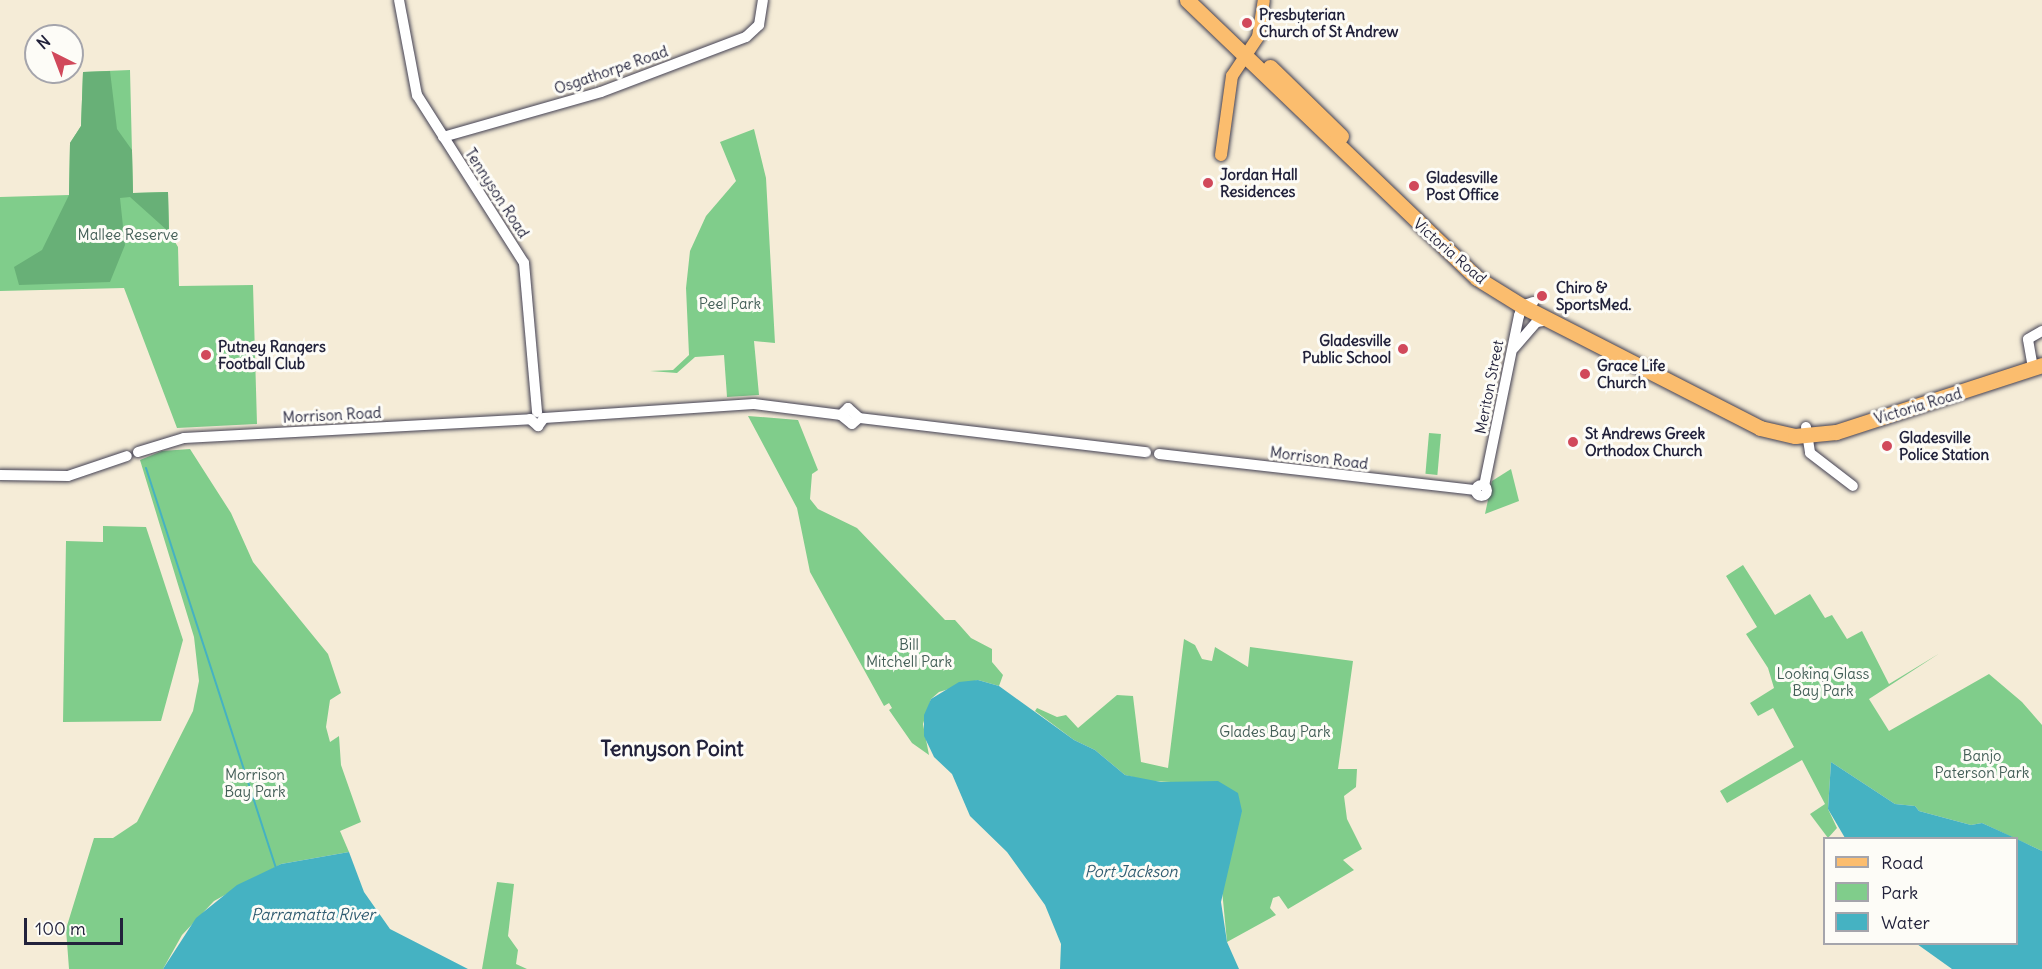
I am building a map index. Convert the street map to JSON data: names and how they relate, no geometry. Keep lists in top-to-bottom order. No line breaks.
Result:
{"streets":{"highway":["Victoria Road"],"street":["Osgathorpe Road","Tennyson Road","Meriton Street","Morrison Road"]},"crossings":[["Osgathorpe Road","Tennyson Road"],["Tennyson Road","Morrison Road"],["Victoria Road","Meriton Street"],["Meriton Street","Morrison Road"]],"districts":["Tennyson Point"],"water":["Port Jackson","Parramatta River"],"parks":["Mallee Reserve","Peel Park","Bill Mitchell Park","Looking Glass Bay Park","Glades Bay Park","Banjo Paterson Park","Morrison Bay Park"],"places":["Presbyterian Church of St Andrew","Jordan Hall Residences","Gladesville Post Office","Chiro & SportsMed.","Gladesville Public School","Putney Rangers Football Club","Grace Life Church","St Andrews Greek Orthodox Church","Gladesville Police Station"],"legend":["Road","Park","Water"],"scale_bar":"100 m","north":"top left"}
